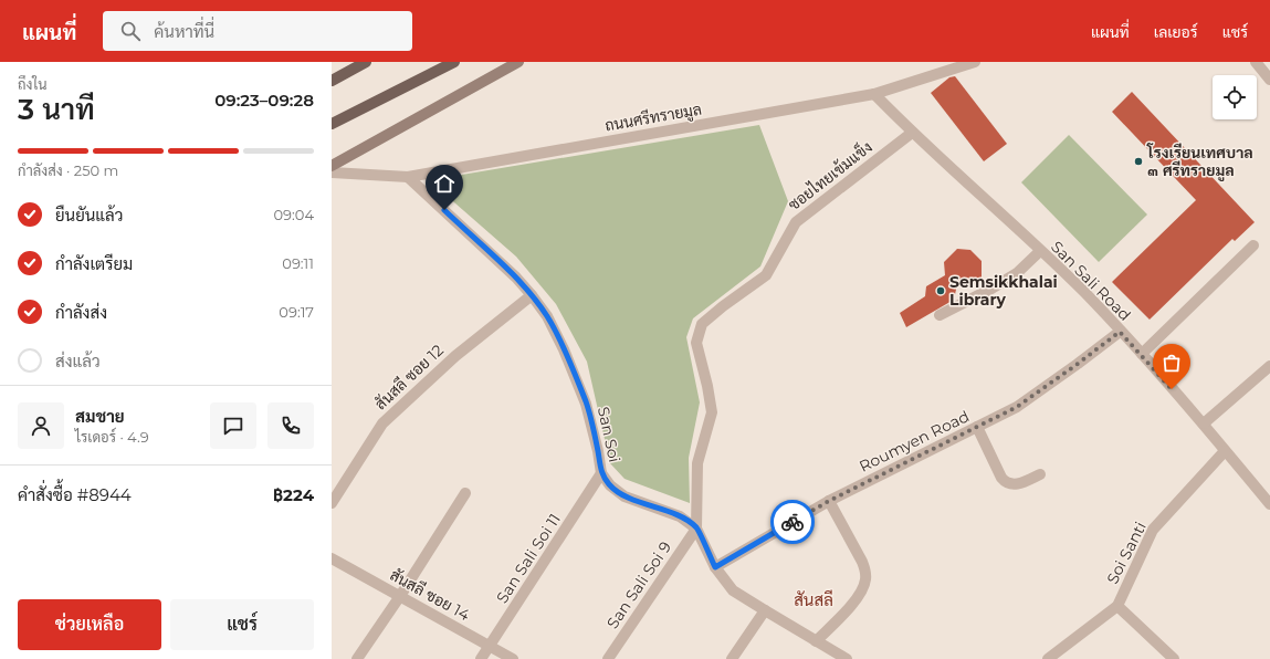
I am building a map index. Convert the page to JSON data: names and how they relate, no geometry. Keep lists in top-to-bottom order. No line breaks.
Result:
{"streets":{"street":["ถนนศรีทรายมูล","ซอยไทยเข้มแข็ง","San Sali Road","สันสลี ซอย 12","San Soi","Roumyen Road","Soi Santi","San Sali Soi 11","San Sali Soi 9","สันสลี ซอย 14"]},"crossings":[["ถนนศรีทรายมูล","San Sali Road"],["ถนนศรีทรายมูล","San Soi"],["ซอยไทยเข้มแข็ง","San Sali Road"],["ซอยไทยเข้มแข็ง","San Soi"],["ซอยไทยเข้มแข็ง","San Sali Soi 9"],["San Sali Road","Roumyen Road"],["San Sali Road","Soi Santi"],["สันสลี ซอย 12","San Soi"],["San Soi","Roumyen Road"],["San Soi","San Sali Soi 11"],["San Soi","San Sali Soi 9"],["San Sali Soi 11","สันสลี ซอย 14"]],"districts":["สันสลี"],"places":["โรงเรียนเทศบาล ๓ ศรีทรายมูล","Semsikkhalai Library"],"page":{"header":"แผนที่","search":"ค้นหาที่นี่","nav":["แผนที่","เลเยอร์","แชร์"],"heading":["3 นาที","ถึงใน","09:23–09:28"],"panel":["สมชาย","ไรเดอร์ · 4.9","คำสั่งซื้อ #8944","฿224"],"bar":"กำลังส่ง · 250 m","list":[["ยืนยันแล้ว","09:04"],["กำลังเตรียม","09:11"],["กำลังส่ง","09:17"],"ส่งแล้ว"],"buttons":["ช่วยเหลือ","แชร์"]}}
